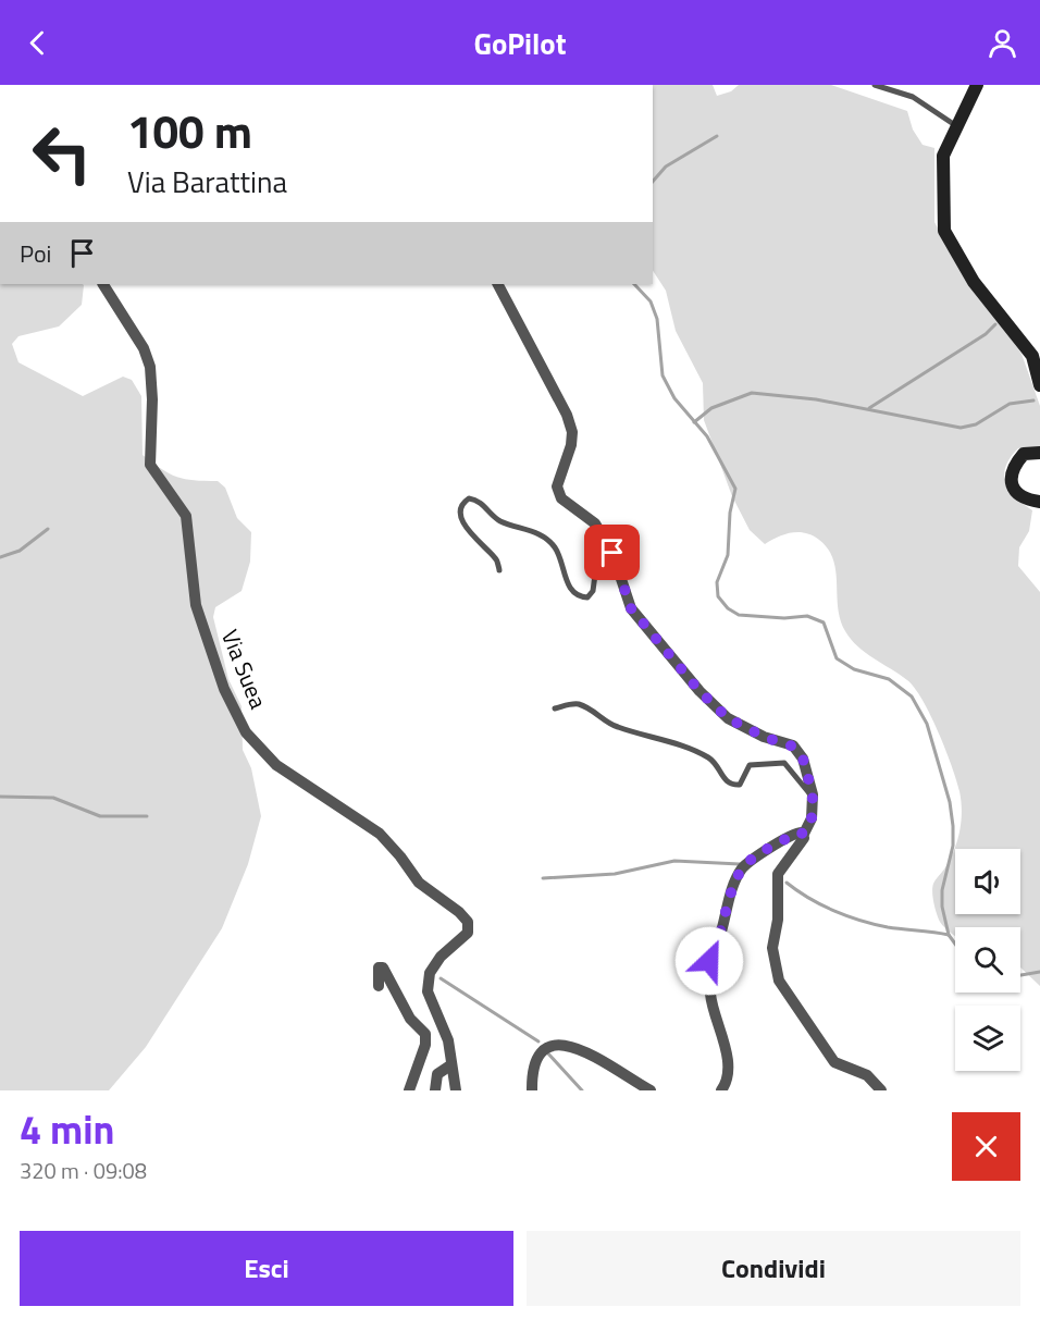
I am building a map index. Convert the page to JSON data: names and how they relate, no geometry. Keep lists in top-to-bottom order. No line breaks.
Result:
{"streets":{"street":["Via Suea"]},"page":{"header":"GoPilot","turn":["100 m","Via Barattina"],"then":"Poi","heading":["4 min","320 m · 09:08"],"buttons":["Esci","Condividi"]}}
